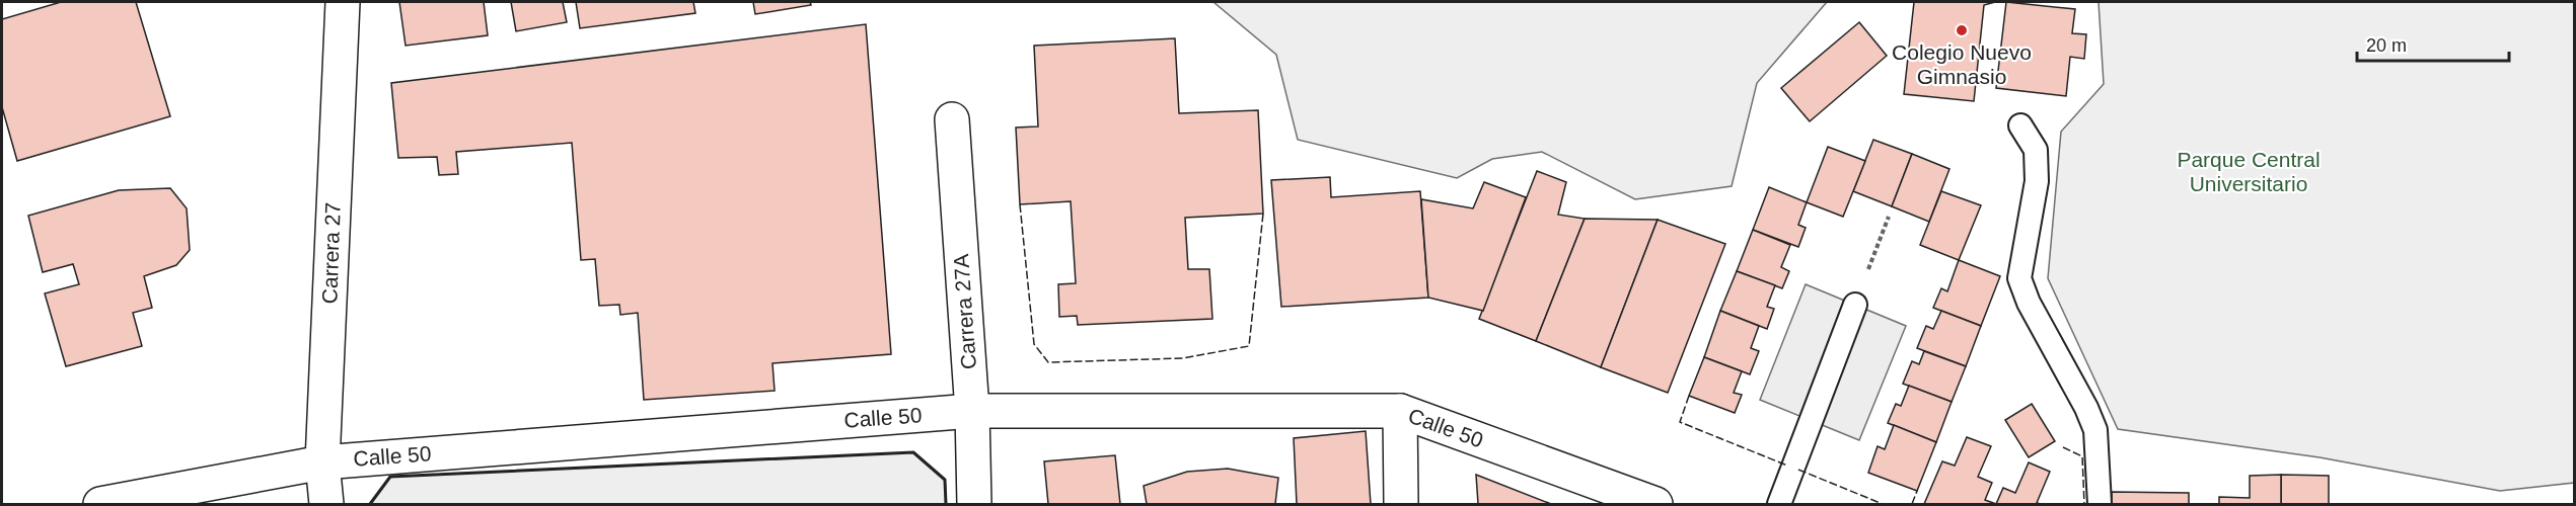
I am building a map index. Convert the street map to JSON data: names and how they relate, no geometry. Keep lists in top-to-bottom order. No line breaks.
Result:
{"streets":{"main road":["Carrera 27","Carrera 27A","Calle 50"]},"crossings":[["Carrera 27","Calle 50"],["Carrera 27A","Calle 50"]],"parks":["Parque Central Universitario"],"places":["Colegio Nuevo Gimnasio"],"scale_bar":"20 m"}
